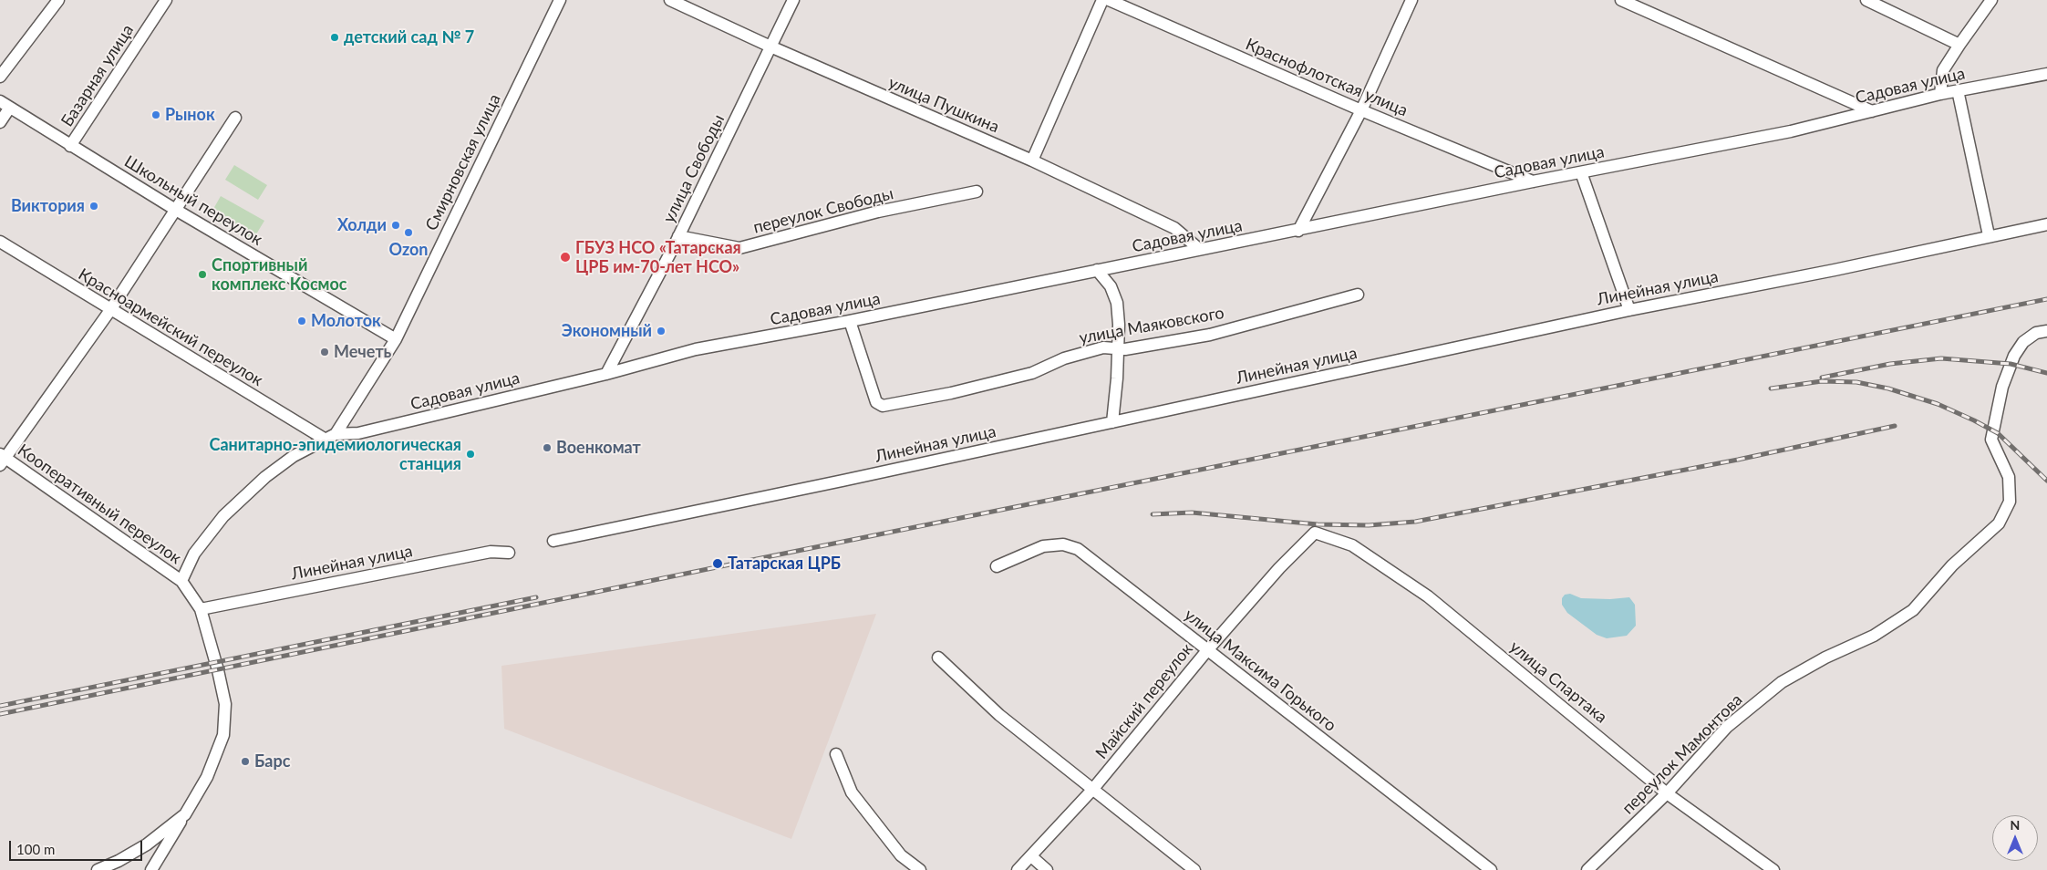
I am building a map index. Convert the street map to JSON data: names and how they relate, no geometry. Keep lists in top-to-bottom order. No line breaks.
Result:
{"streets":{"street":["Базарная улица","Краснофлотская улица","Садовая улица","улица Пушкина","Смирновская улица","улица Свободы","Школьный переулок","переулок Свободы","Линейная улица","улица Маяковского","Красноармейский переулок","Кооперативный переулок","улица Максима Горького","улица Спартака","Майский переулок","переулок Мамонтова"]},"crossings":[["Базарная улица","Школьный переулок"],["Краснофлотская улица","Садовая улица"],["Садовая улица","улица Пушкина"],["Садовая улица","Смирновская улица"],["Садовая улица","улица Свободы"],["Садовая улица","улица Маяковского"],["Садовая улица","Красноармейский переулок"],["улица Пушкина","улица Свободы"],["Смирновская улица","Школьный переулок"],["Смирновская улица","Красноармейский переулок"],["улица Свободы","переулок Свободы"],["улица Максима Горького","Майский переулок"],["улица Спартака","Майский переулок"],["улица Спартака","переулок Мамонтова"]],"places":["детский сад № 7","Рынок","Виктория","Холди","Ozon","ГБУЗ НСО «Татарская ЦРБ им-70-лет НСО»","Спортивный комплекс Космос","Молоток","Экономный","Мечеть","Военкомат","Санитарно-эпидемиологическая станция","Татарская ЦРБ","Барс"],"scale_bar":"100 m","north":"top"}
